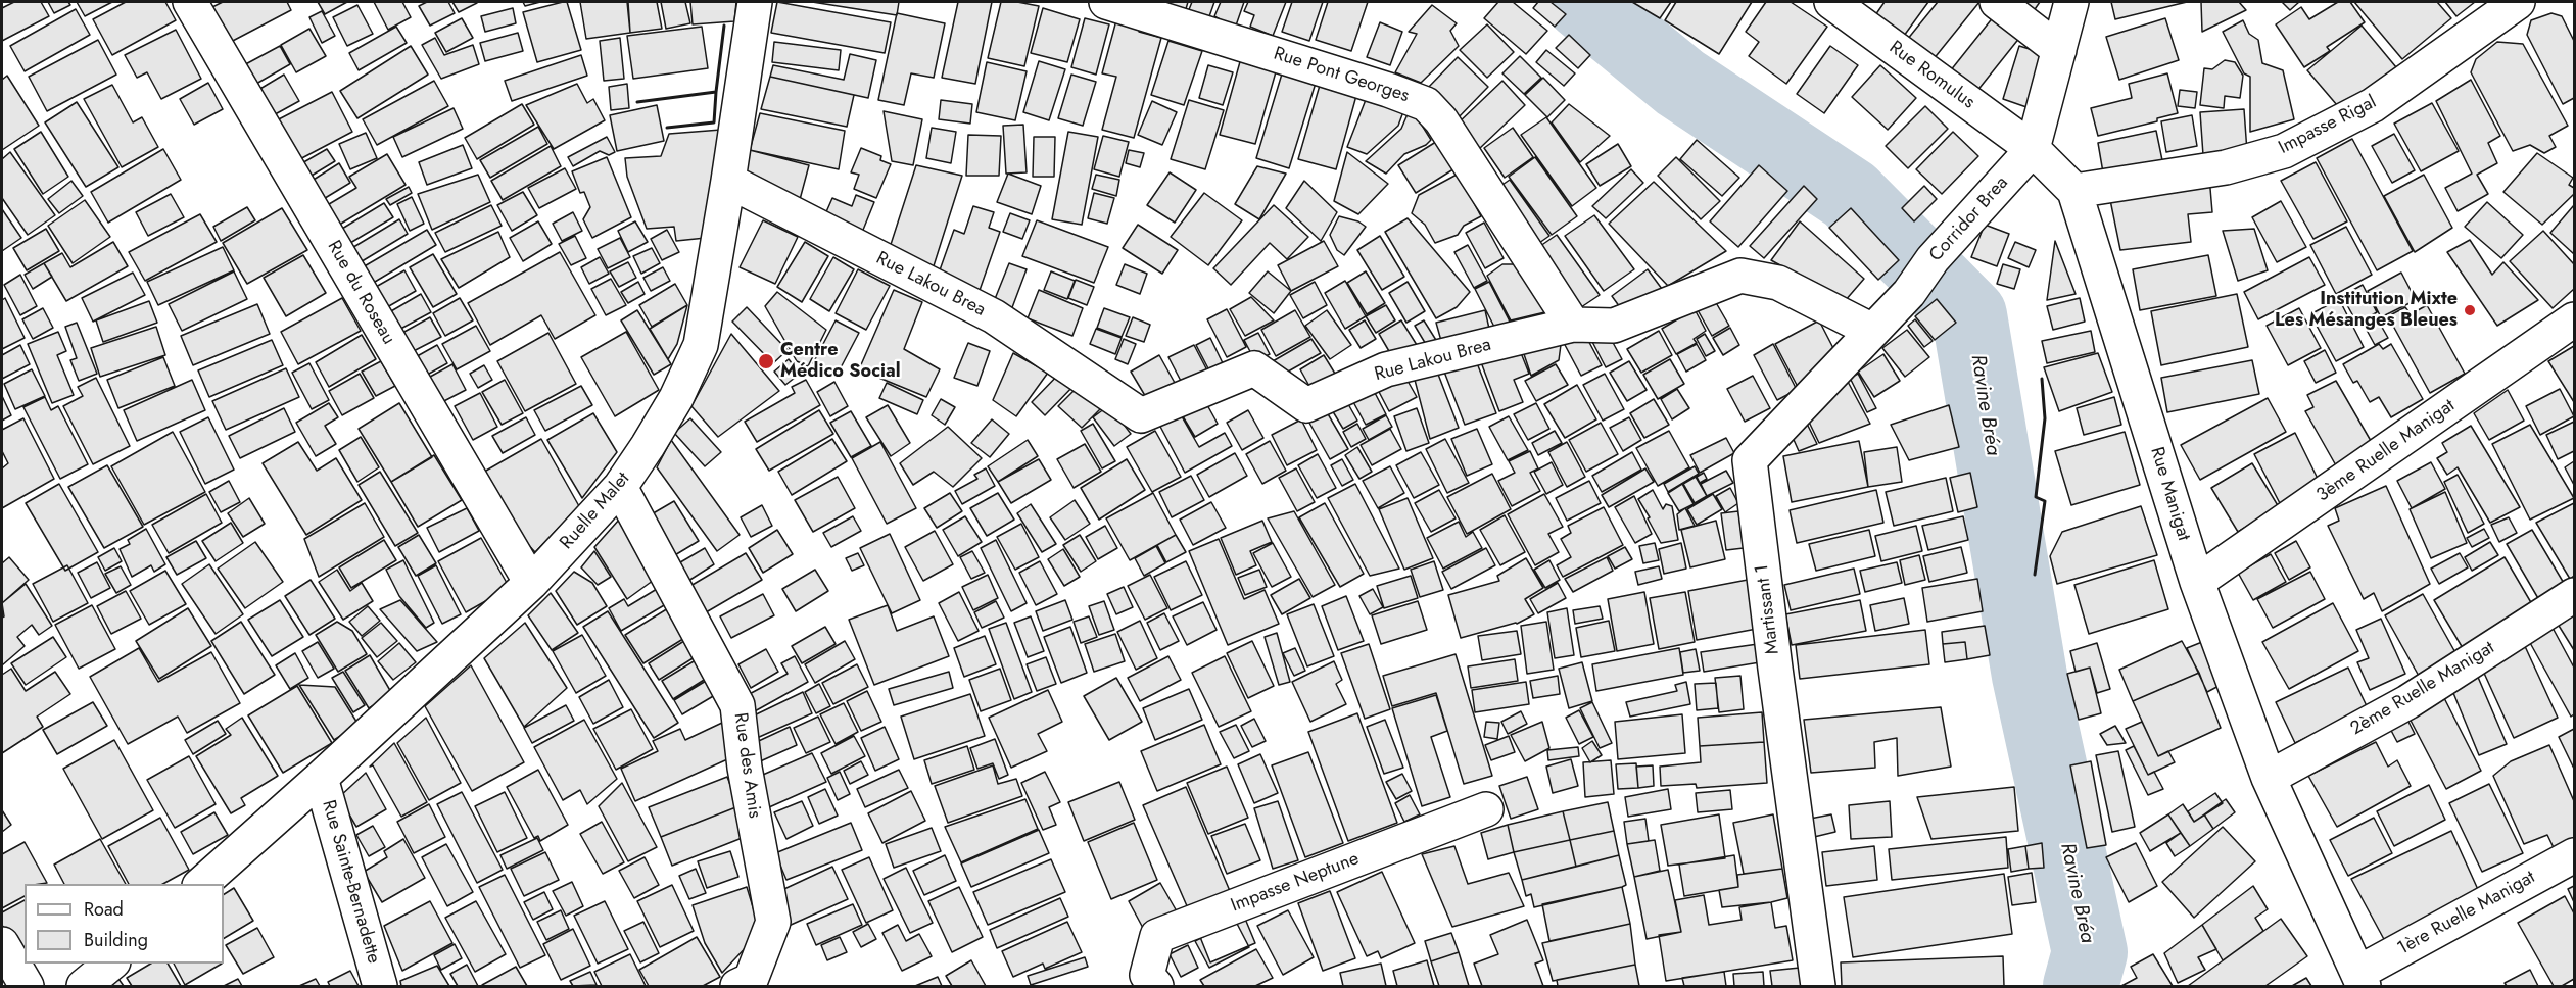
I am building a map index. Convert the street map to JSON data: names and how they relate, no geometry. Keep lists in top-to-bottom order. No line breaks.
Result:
{"streets":{"street":["Rue Pont Georges","Rue Romulus","Impasse Rigal","Corridor Brea","Rue Lakou Brea","Rue du Roseau","3ème Ruelle Manigat","Rue Manigat","Ruelle Malet","Martissant 1","2ème Ruelle Manigat","Rue des Amis","Rue Sainte-Bernadette","Impasse Neptune","1ère Ruelle Manigat"]},"crossings":[["Rue Pont Georges","Rue Lakou Brea"],["Rue Romulus","Corridor Brea"],["Rue Romulus","Rue Manigat"],["Impasse Rigal","Rue Manigat"],["Corridor Brea","Rue Manigat"],["Corridor Brea","Martissant 1"],["Rue Lakou Brea","Ruelle Malet"],["Rue Lakou Brea","Martissant 1"],["Rue du Roseau","Ruelle Malet"],["3ème Ruelle Manigat","Rue Manigat"],["Rue Manigat","2ème Ruelle Manigat"],["Rue Manigat","1ère Ruelle Manigat"],["Ruelle Malet","Rue des Amis"],["Ruelle Malet","Rue Sainte-Bernadette"]],"water":["Ravine Bréa"],"places":["Institution Mixte Les Mésanges Bleues","Centre Médico Social"],"legend":["Road","Building"]}
